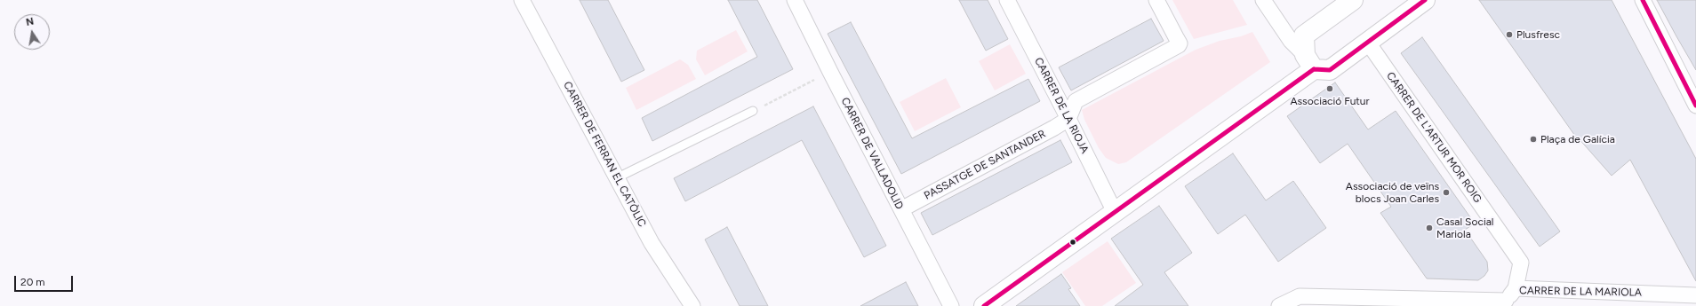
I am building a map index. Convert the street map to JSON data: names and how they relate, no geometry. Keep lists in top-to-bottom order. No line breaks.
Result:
{"streets":{"street":["CARRER DE LA RIOJA","CARRER DE L'ARTUR MOR ROIG","CARRER DE VALLADOLID","CARRER DE FERRAN EL CATÒLIC","PASSATGE DE SANTANDER","CARRER DE LA MARIOLA"]},"crossings":[["CARRER DE LA RIOJA","PASSATGE DE SANTANDER"],["CARRER DE L'ARTUR MOR ROIG","CARRER DE LA MARIOLA"],["CARRER DE VALLADOLID","PASSATGE DE SANTANDER"]],"places":["Plusfresc","Associació Futur","Plaça de Galícia","Associació de veïns blocs Joan Carles","Casal Social Mariola"],"scale_bar":"20 m","north":"top"}
